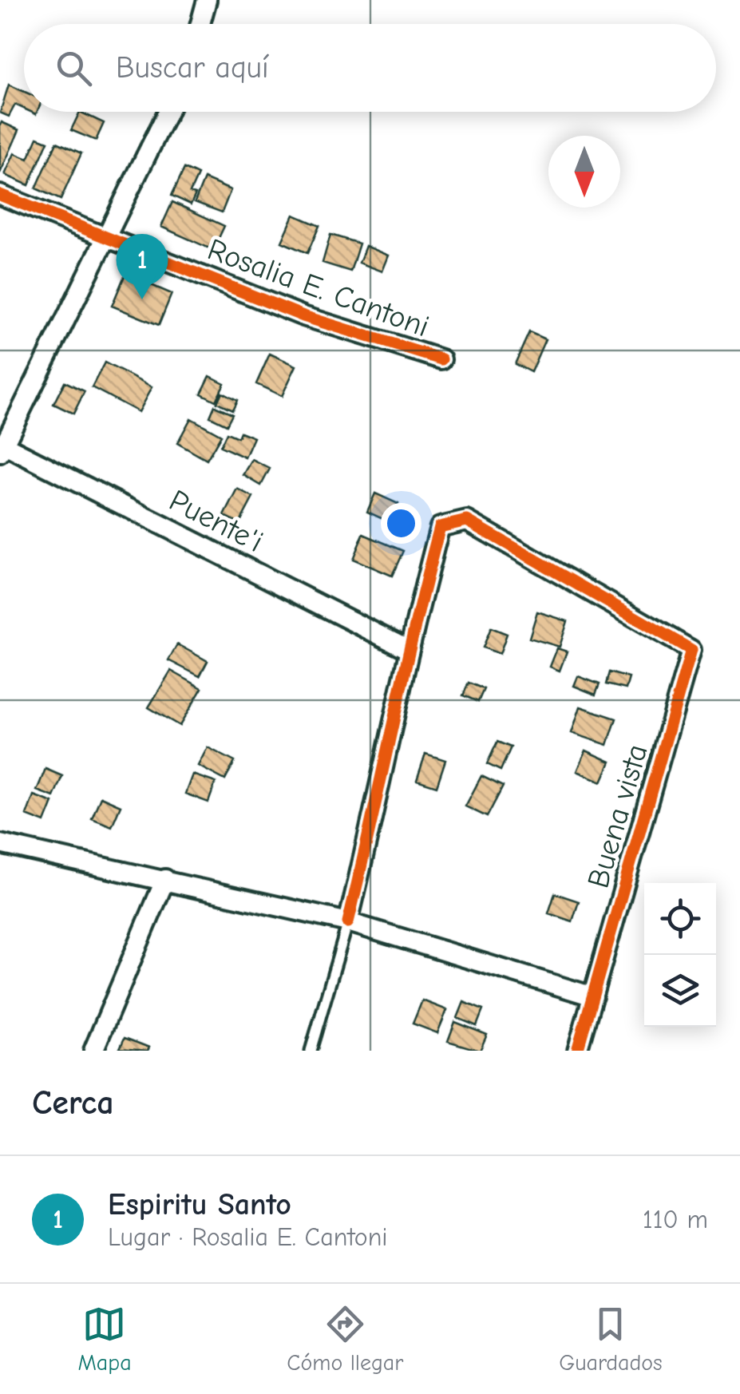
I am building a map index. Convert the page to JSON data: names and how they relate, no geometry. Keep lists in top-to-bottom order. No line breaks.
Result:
{"streets":{"street":["Rosalia E. Cantoni","Puente'i","Buena vista"]},"crossings":[["Puente'i","Buena vista"]],"north":"bottom","page":{"search":"Buscar aquí","pins":"1","heading":"Cerca","list":[{"mark":"1","name":"Espiritu Santo","note":"Lugar · Rosalia E. Cantoni","value":"110 m"}],"nav":["Mapa","Cómo llegar","Guardados"]}}
